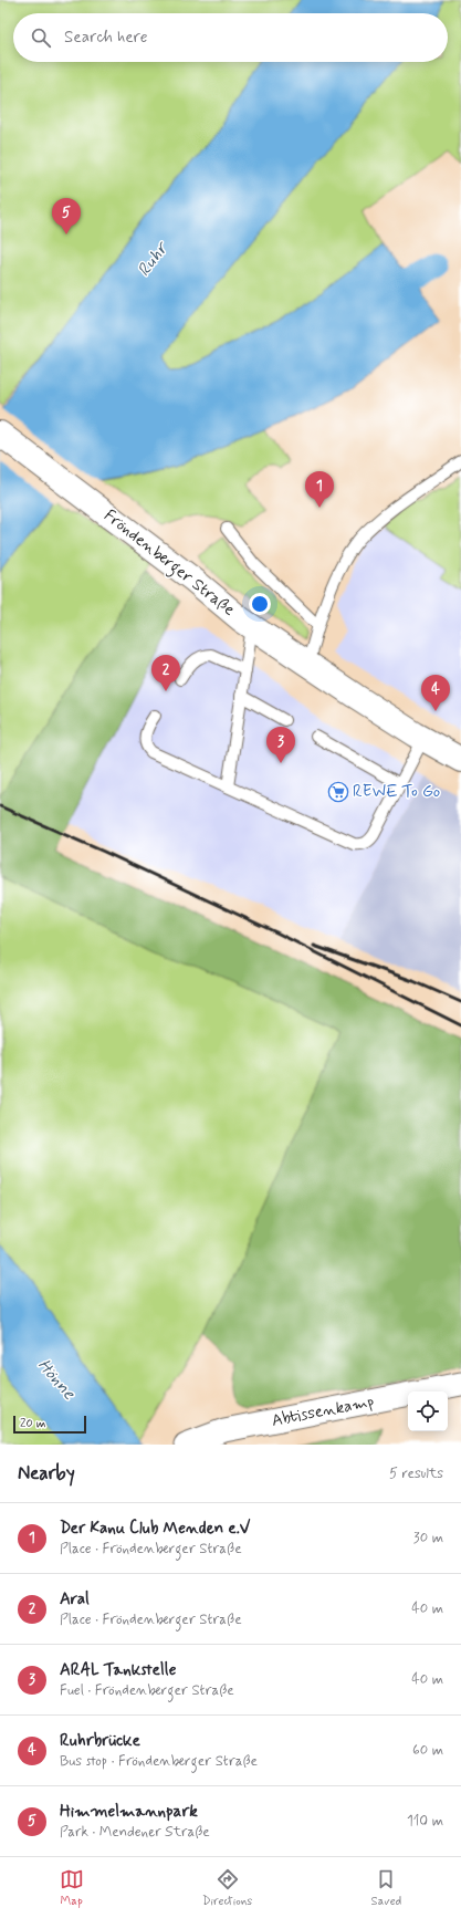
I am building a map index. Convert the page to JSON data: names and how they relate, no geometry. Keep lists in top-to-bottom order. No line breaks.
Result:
{"streets":{"main road":["Fröndenberger Straße"],"street":["Abtissenkamp"]},"water":["Ruhr","Hönne"],"places":{"supermarket":["REWE To Go"]},"scale_bar":"20 m","page":{"search":"Search here","pins":["5","1","2","4","3"],"scale":"20 m","heading":["Nearby","5 results"],"list":[{"mark":"1","name":"Der Kanu Club Menden e.V","note":"Place · Fröndenberger Straße","value":"30 m"},{"mark":"2","name":"Aral","note":"Place · Fröndenberger Straße","value":"40 m"},{"mark":"3","name":"ARAL Tankstelle","note":"Fuel · Fröndenberger Straße","value":"40 m"},{"mark":"4","name":"Ruhrbrücke","note":"Bus stop · Fröndenberger Straße","value":"60 m"},{"mark":"5","name":"Himmelmannpark","note":"Park · Mendener Straße","value":"110 m"}],"nav":["Map","Directions","Saved"]}}
